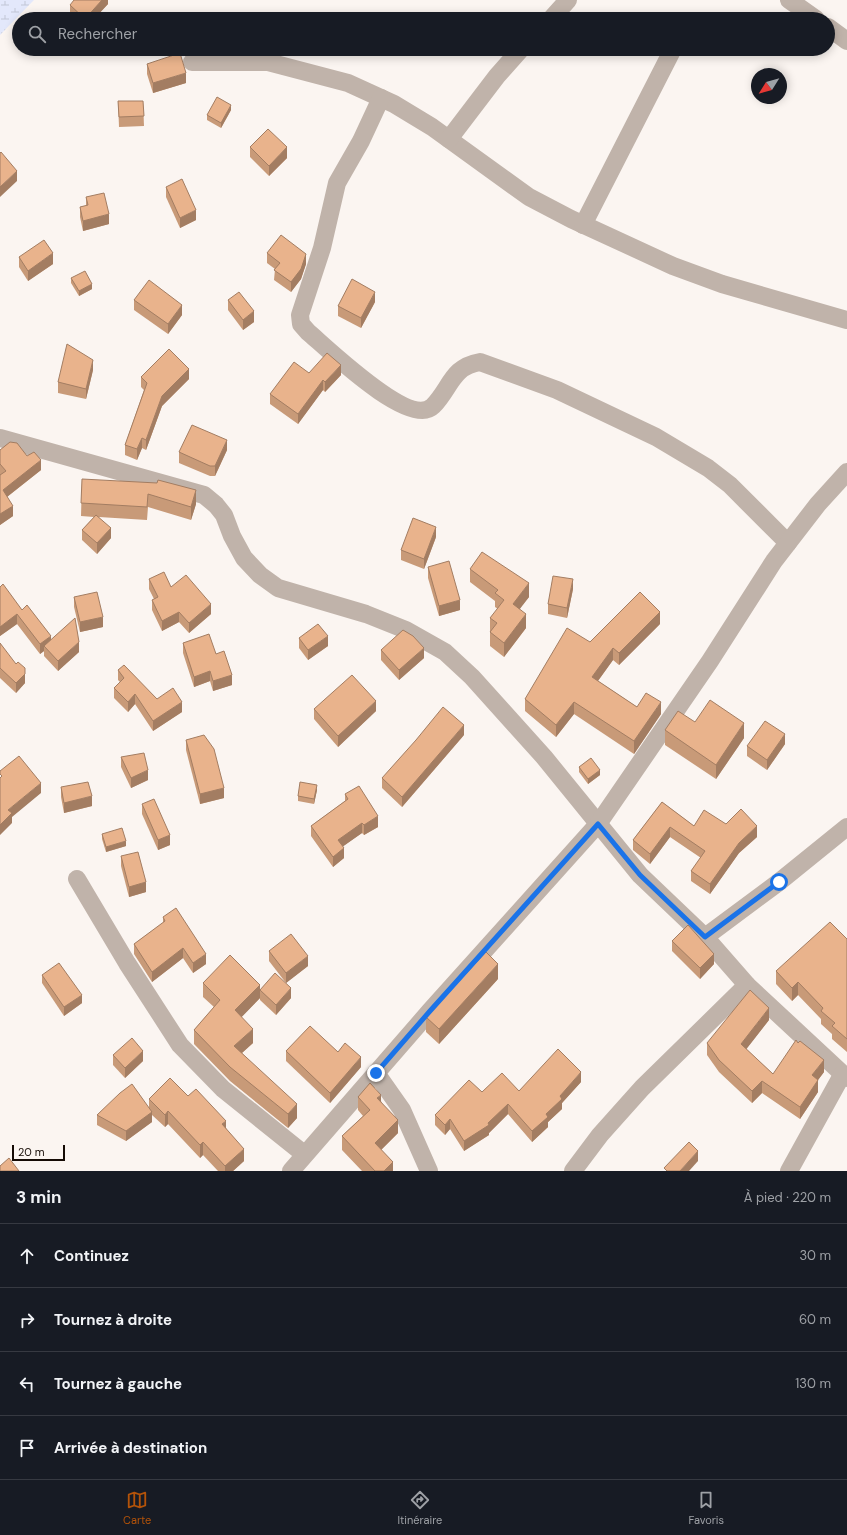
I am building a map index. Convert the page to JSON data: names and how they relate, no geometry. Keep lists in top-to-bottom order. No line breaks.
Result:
{"scale_bar":"20 m","north":"bottom left","page":{"search":"Rechercher","scale":"20 m","heading":["3 min","À pied · 220 m"],"list":[["Continuez","30 m"],["Tournez à droite","60 m"],["Tournez à gauche","130 m"],"Arrivée à destination"],"nav":["Carte","Itinéraire","Favoris"]}}
